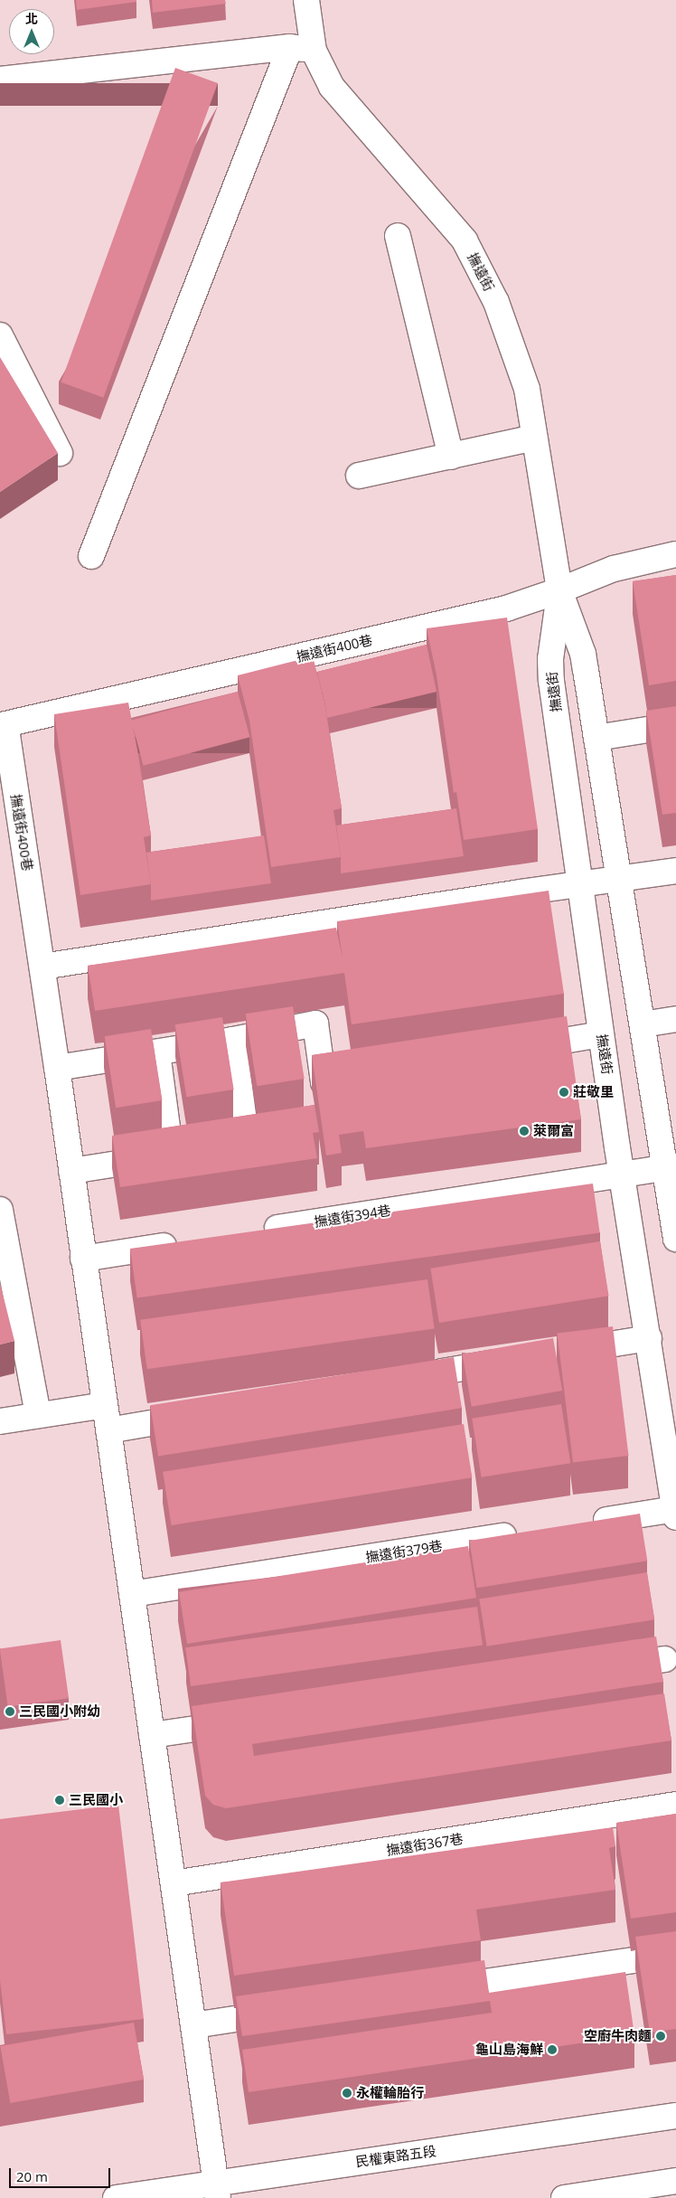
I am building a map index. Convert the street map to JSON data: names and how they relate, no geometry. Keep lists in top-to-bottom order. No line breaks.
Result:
{"streets":{"street":["撫遠街","撫遠街400巷","撫遠街394巷","撫遠街379巷","撫遠街367巷","民權東路五段"]},"crossings":[["撫遠街","撫遠街400巷"],["撫遠街","撫遠街394巷"]],"places":["莊敬里","萊爾富","三民國小附幼","三民國小","空廚牛肉麵","龜山島海鮮","永權輪胎行"],"scale_bar":"20 m","north":"top"}
